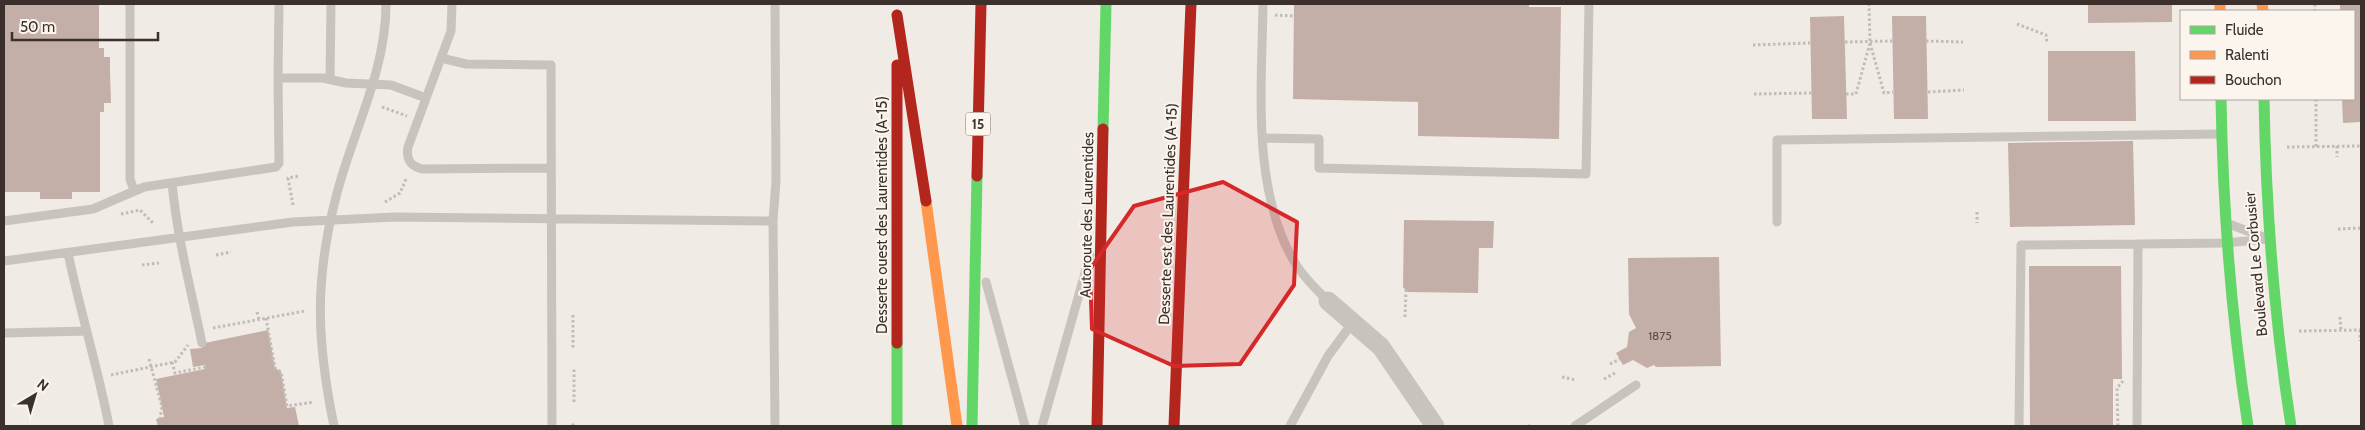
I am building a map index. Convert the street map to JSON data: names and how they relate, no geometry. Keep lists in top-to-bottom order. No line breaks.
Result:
{"streets":{"main road":["15","Desserte est des Laurentides (A-15)","Desserte ouest des Laurentides (A-15)","Autoroute des Laurentides","Boulevard Le Corbusier"]},"house_numbers":["1875"],"legend":["Fluide","Ralenti","Bouchon"],"scale_bar":"50 m","north":"top right"}
